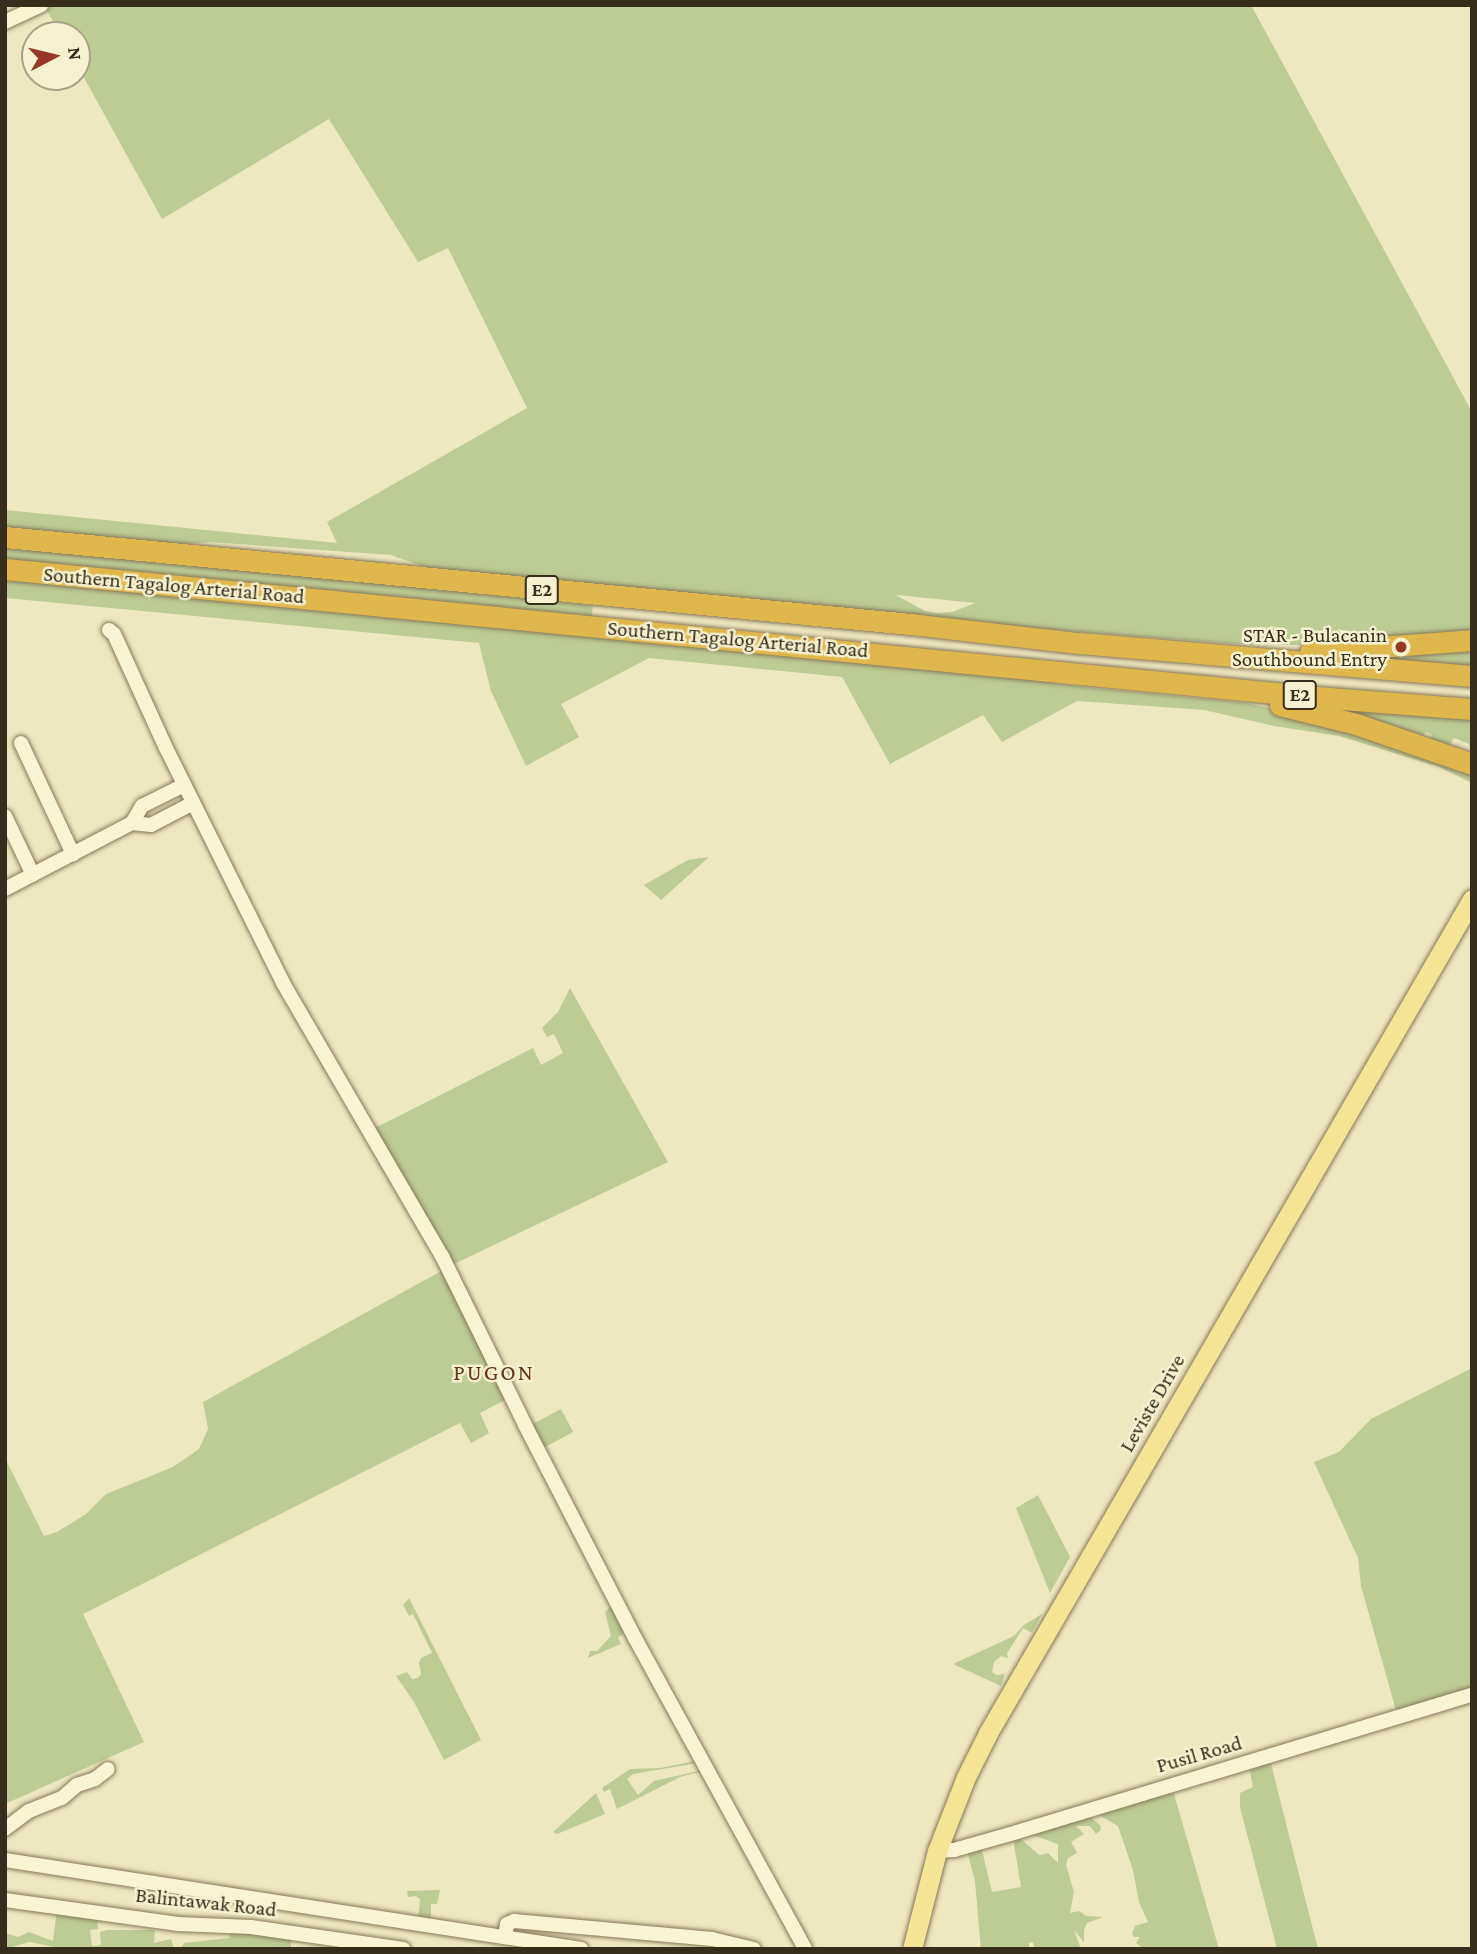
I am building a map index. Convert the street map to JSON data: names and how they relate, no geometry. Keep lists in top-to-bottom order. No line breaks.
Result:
{"streets":{"highway":["Southern Tagalog Arterial Road","E2"],"main road":["Leviste Drive"],"street":["Pusil Road","Balintawak Road"]},"crossings":[["Leviste Drive","Pusil Road"]],"districts":["PUGON"],"places":["STAR - Bulacanin Southbound Entry"],"north":"right"}
